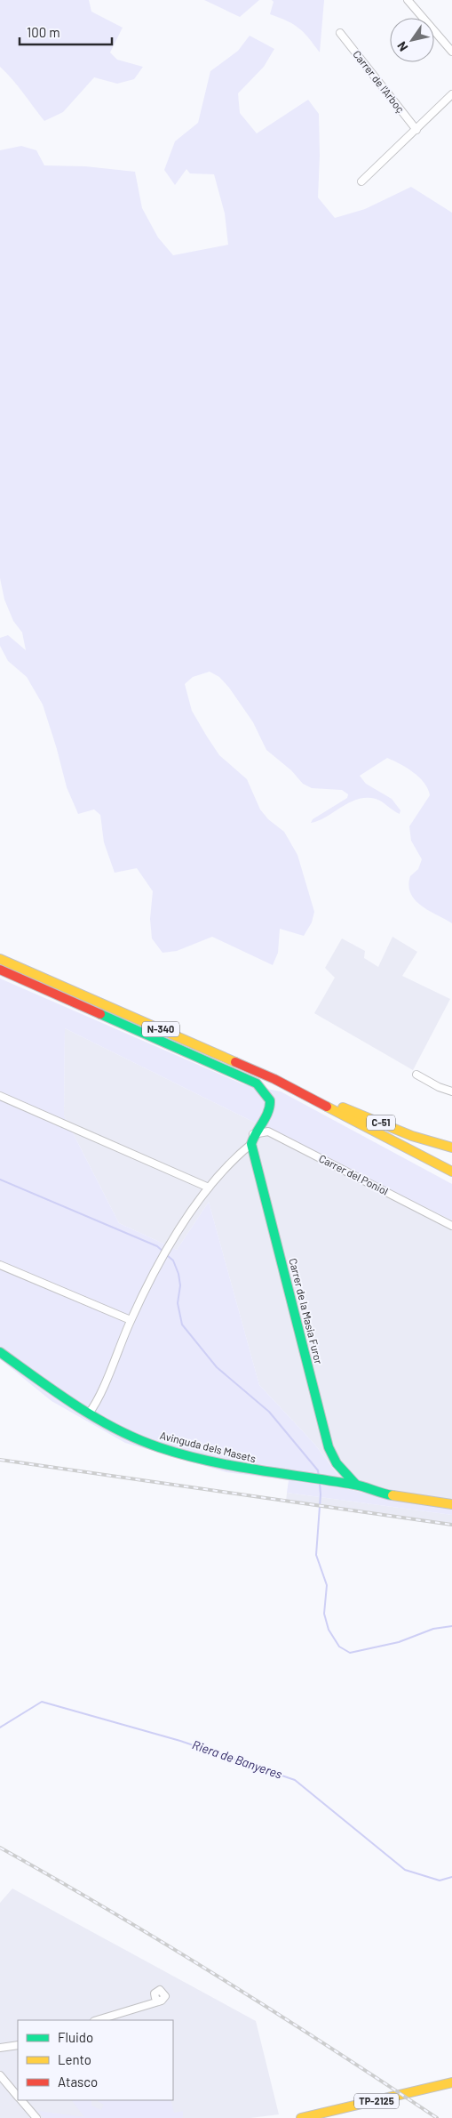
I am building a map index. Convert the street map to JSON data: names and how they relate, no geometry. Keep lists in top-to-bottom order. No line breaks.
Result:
{"streets":{"street":["Carrer de l'Arboç","N-340","C-51","Carrer del Poniol","Carrer de la Masia Furor","Avinguda dels Masets","TP-2125"]},"crossings":[["N-340","C-51"],["Carrer del Poniol","Carrer de la Masia Furor"],["Carrer de la Masia Furor","Avinguda dels Masets"]],"water":["Riera de Banyeres"],"legend":["Fluido","Lento","Atasco"],"scale_bar":"100 m","north":"bottom left"}
